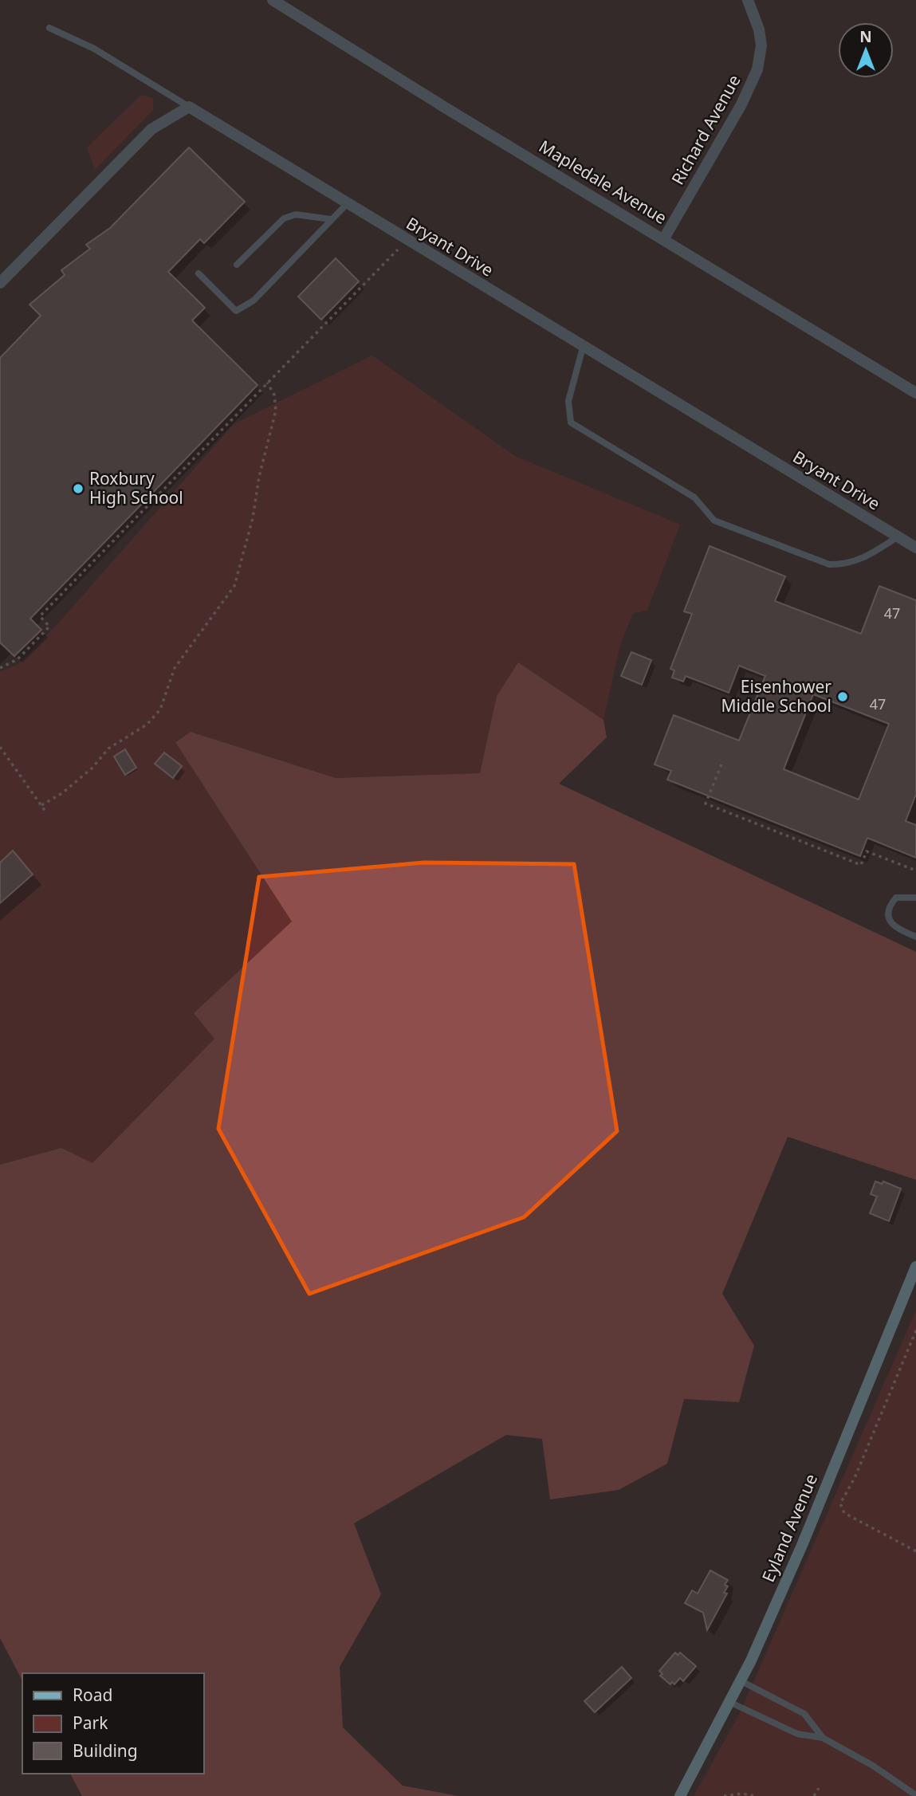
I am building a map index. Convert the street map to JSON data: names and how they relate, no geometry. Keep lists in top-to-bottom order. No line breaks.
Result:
{"streets":{"street":["Richard Avenue","Mapledale Avenue","Bryant Drive","Eyland Avenue"]},"crossings":[["Richard Avenue","Mapledale Avenue"]],"places":["Roxbury High School","Eisenhower Middle School"],"house_numbers":["47","47"],"legend":["Road","Park","Building"],"north":"top"}
